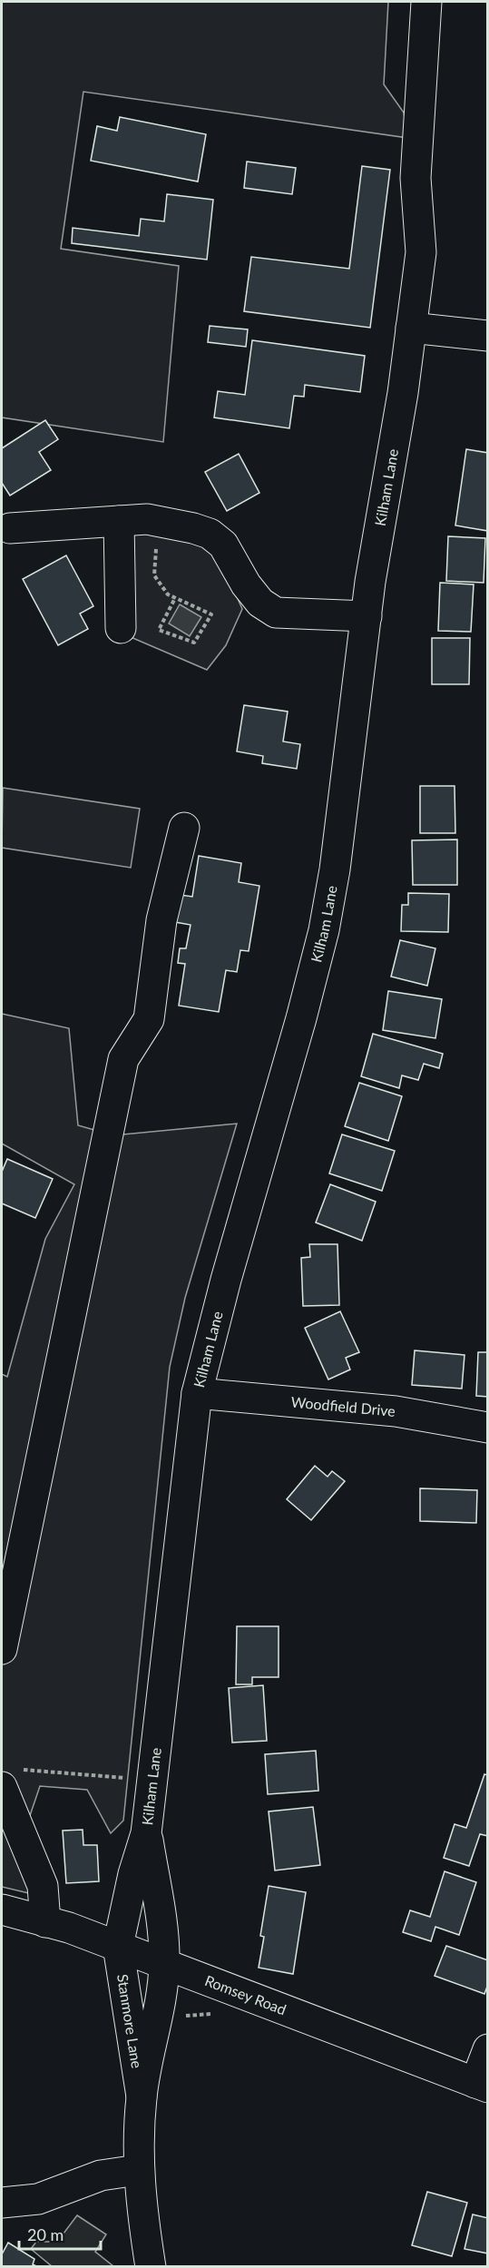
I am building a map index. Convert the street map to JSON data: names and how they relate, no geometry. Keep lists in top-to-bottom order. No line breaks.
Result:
{"streets":{"street":["Kilham Lane","Woodfield Drive","Romsey Road","Stanmore Lane"]},"crossings":[["Kilham Lane","Woodfield Drive"],["Kilham Lane","Romsey Road"],["Kilham Lane","Stanmore Lane"],["Romsey Road","Stanmore Lane"]],"scale_bar":"20 m"}
